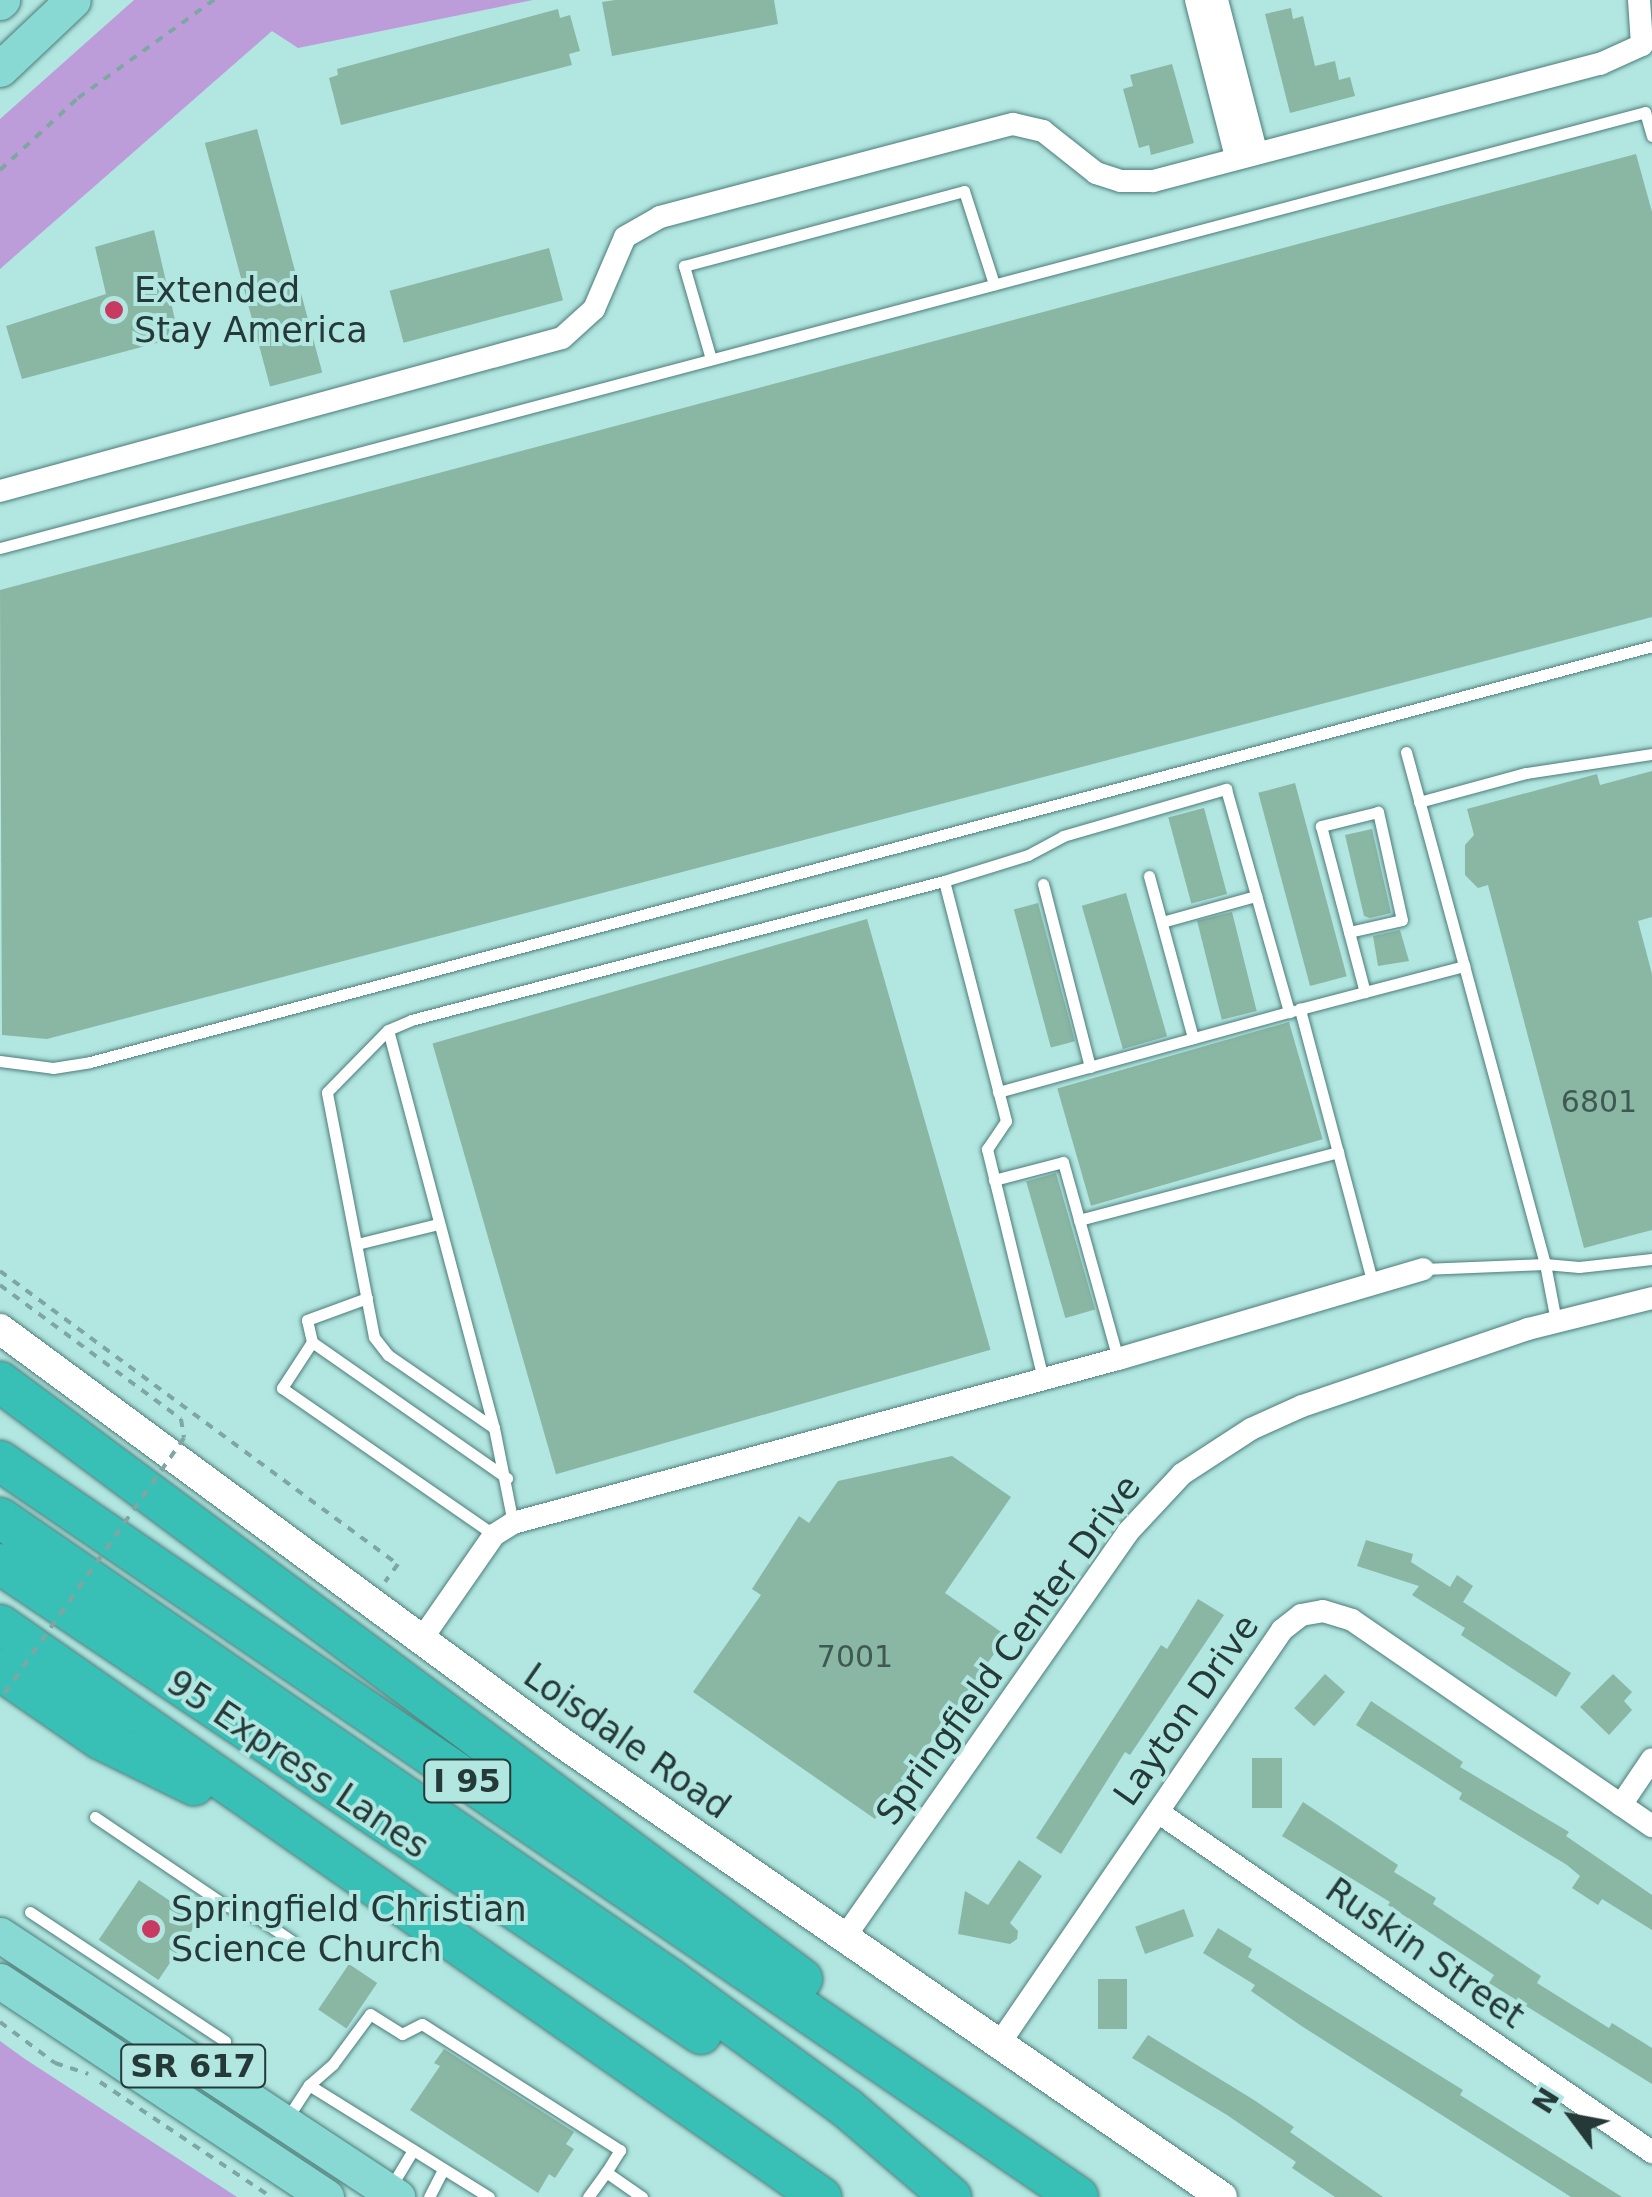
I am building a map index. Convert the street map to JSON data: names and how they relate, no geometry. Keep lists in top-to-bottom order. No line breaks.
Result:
{"streets":{"highway":["95 Express Lanes","I 95"],"main road":["Loisdale Road","SR 617"],"street":["Springfield Center Drive","Layton Drive","Ruskin Street"]},"crossings":[["Springfield Center Drive","Loisdale Road"],["Layton Drive","Loisdale Road"],["Layton Drive","Ruskin Street"]],"places":["Extended Stay America","Springfield Christian Science Church"],"house_numbers":["6801","7001"],"north":"top left"}
